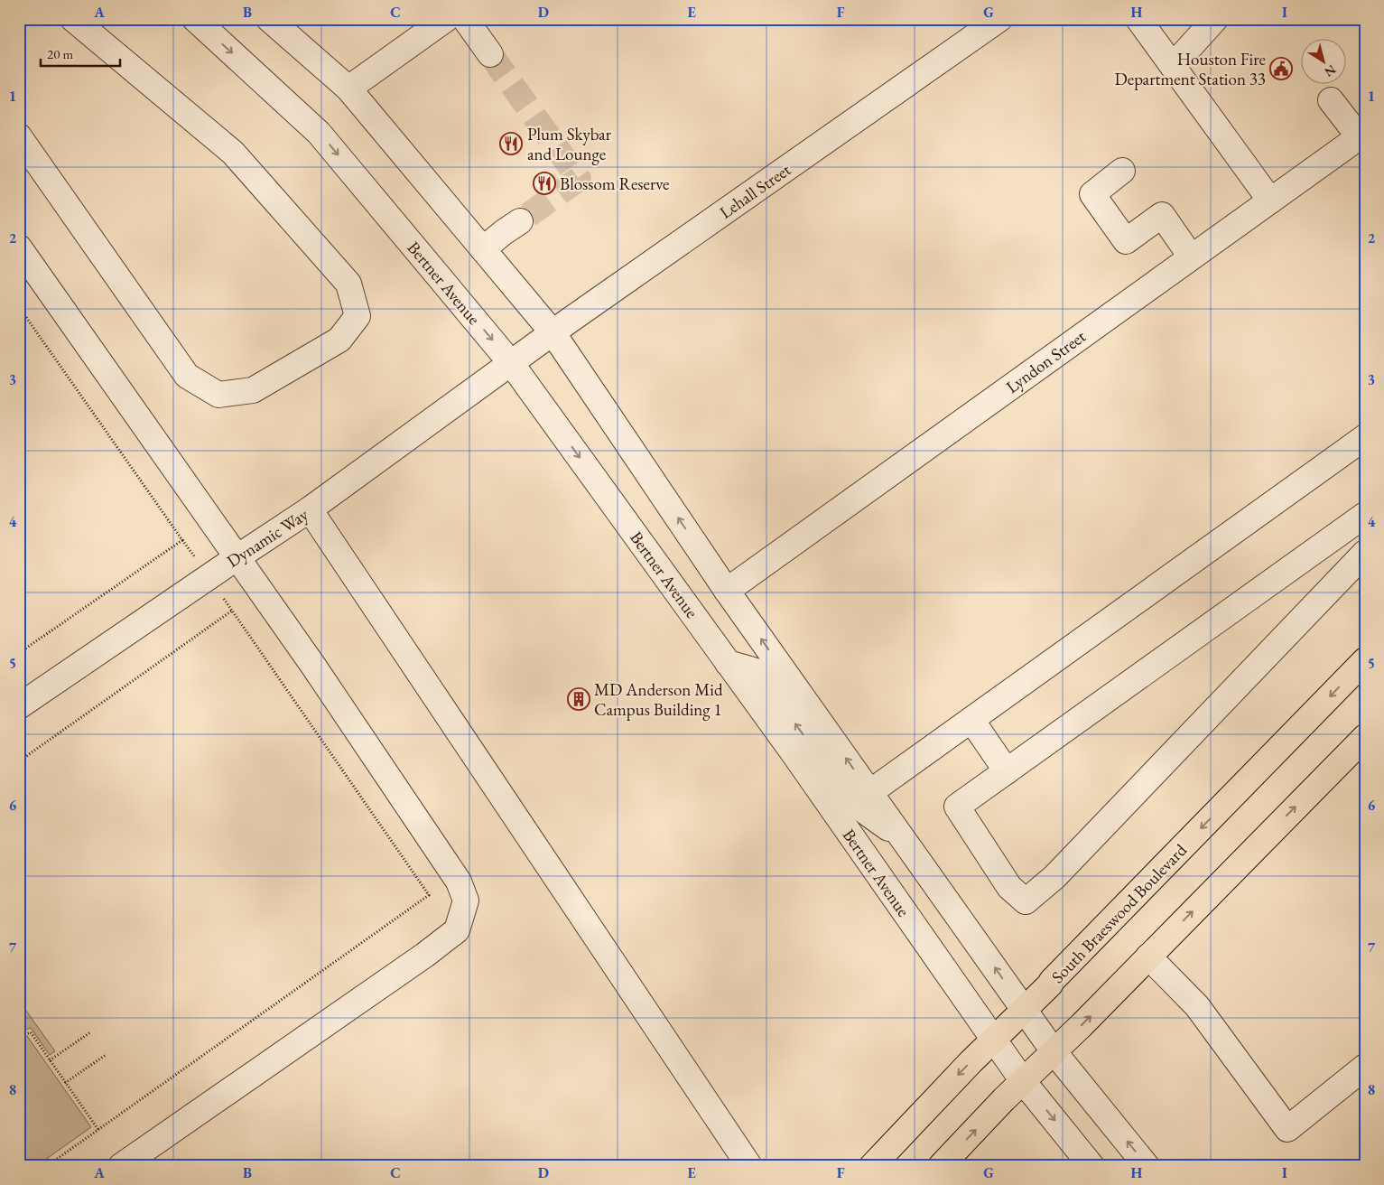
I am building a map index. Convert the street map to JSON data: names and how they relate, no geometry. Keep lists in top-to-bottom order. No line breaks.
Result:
{"streets":{"main road":["South Braeswood Boulevard"],"street":["Lehall Street","Bertner Avenue","Lyndon Street","Dynamic Way"]},"crossings":[["Lehall Street","Bertner Avenue"],["Lehall Street","Dynamic Way"],["Bertner Avenue","Dynamic Way"],["Bertner Avenue","South Braeswood Boulevard"]],"places":{"public building":["Houston Fire Department Station 33"],"restaurant":["Plum Skybar and Lounge","Blossom Reserve"],"building":["MD Anderson Mid Campus Building 1"]},"scale_bar":"20 m","north":"bottom right","grid":{"columns":["A","B","C","D","E","F","G","H","I"],"rows":["1","2","3","4","5","6","7","8"]}}
